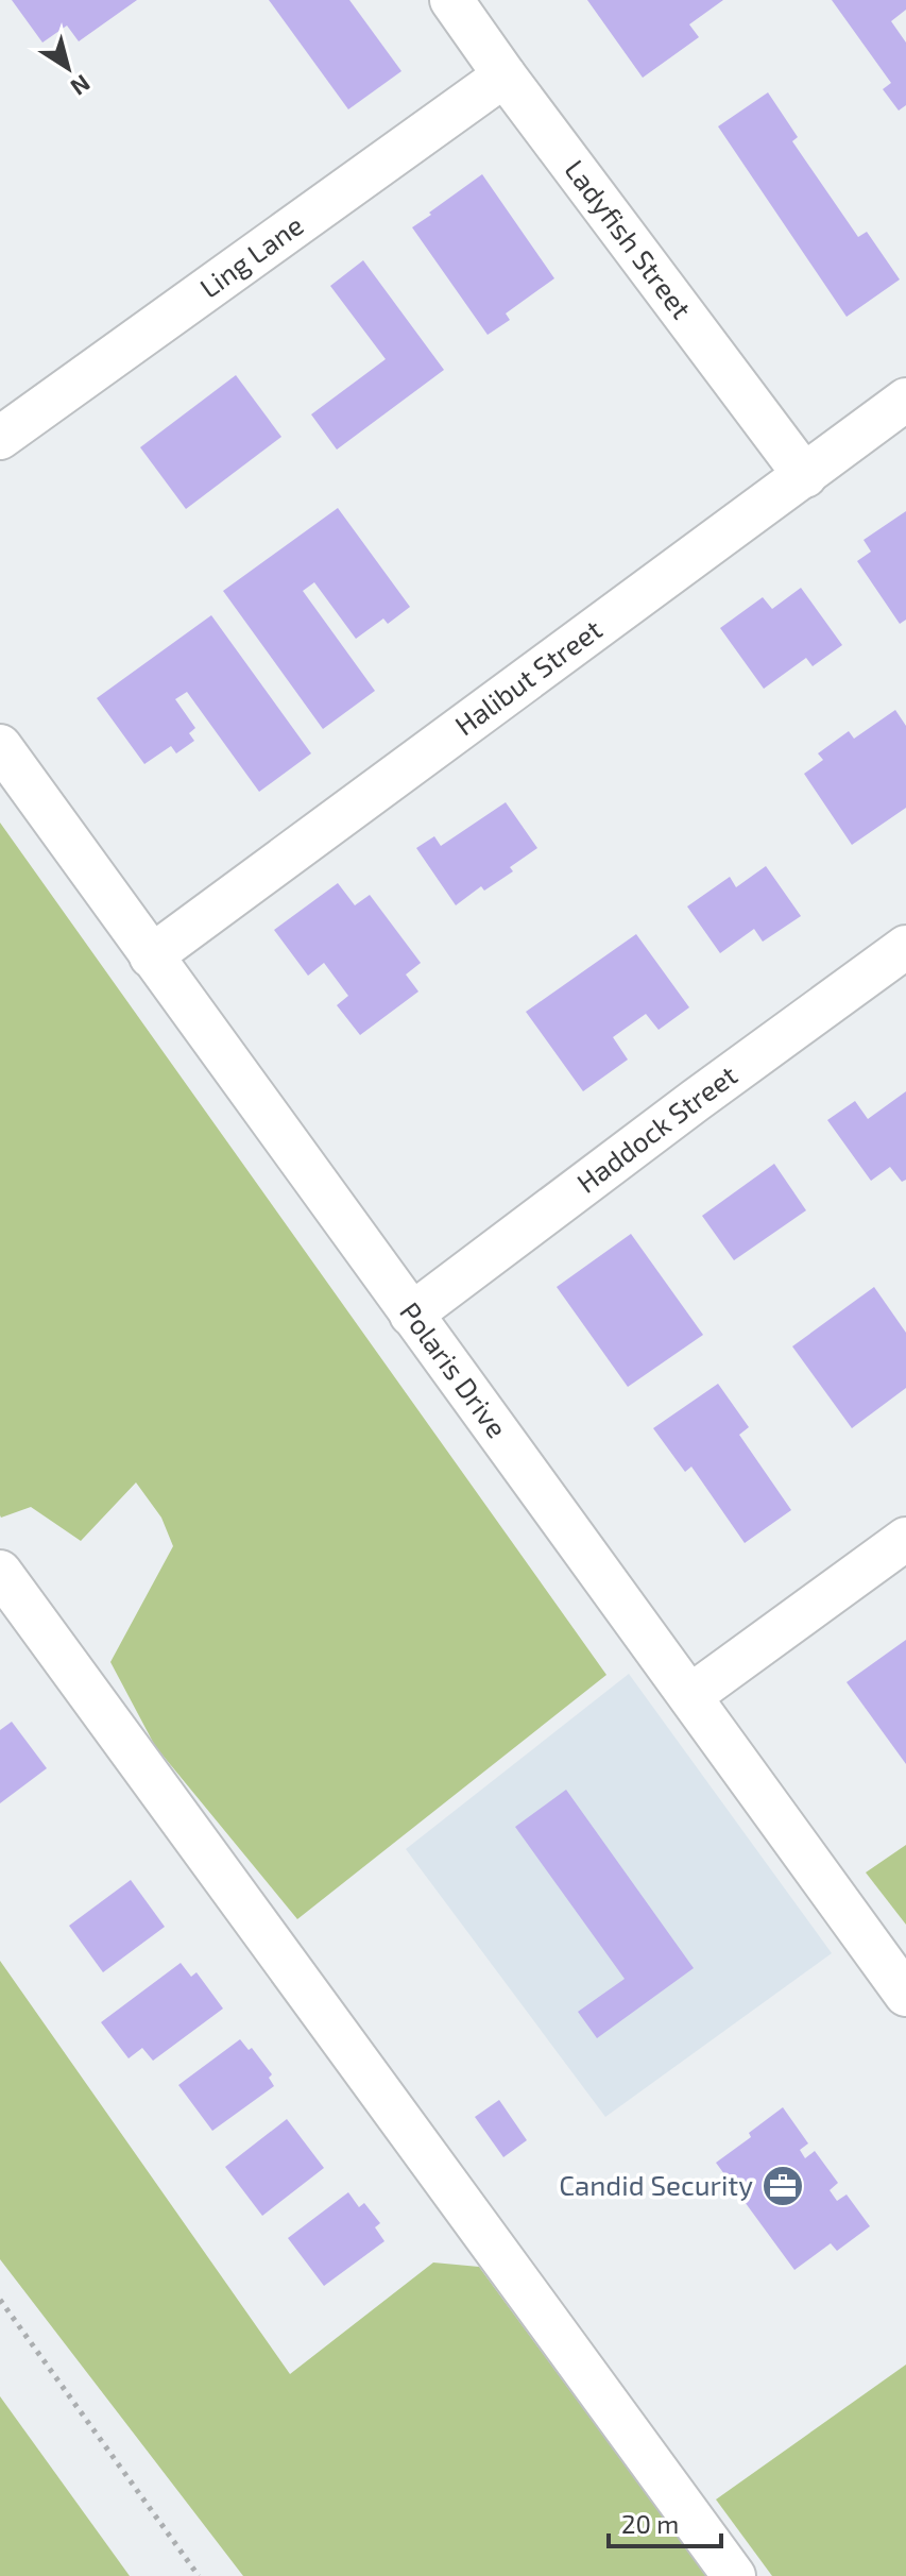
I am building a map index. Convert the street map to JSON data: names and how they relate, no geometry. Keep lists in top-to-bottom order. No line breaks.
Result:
{"streets":{"street":["Ladyfish Street","Ling Lane","Halibut Street","Haddock Street","Polaris Drive"]},"crossings":[["Ladyfish Street","Ling Lane"],["Ladyfish Street","Halibut Street"],["Halibut Street","Polaris Drive"],["Haddock Street","Polaris Drive"]],"places":{"office":["Candid Security"]},"scale_bar":"20 m","north":"bottom right"}
